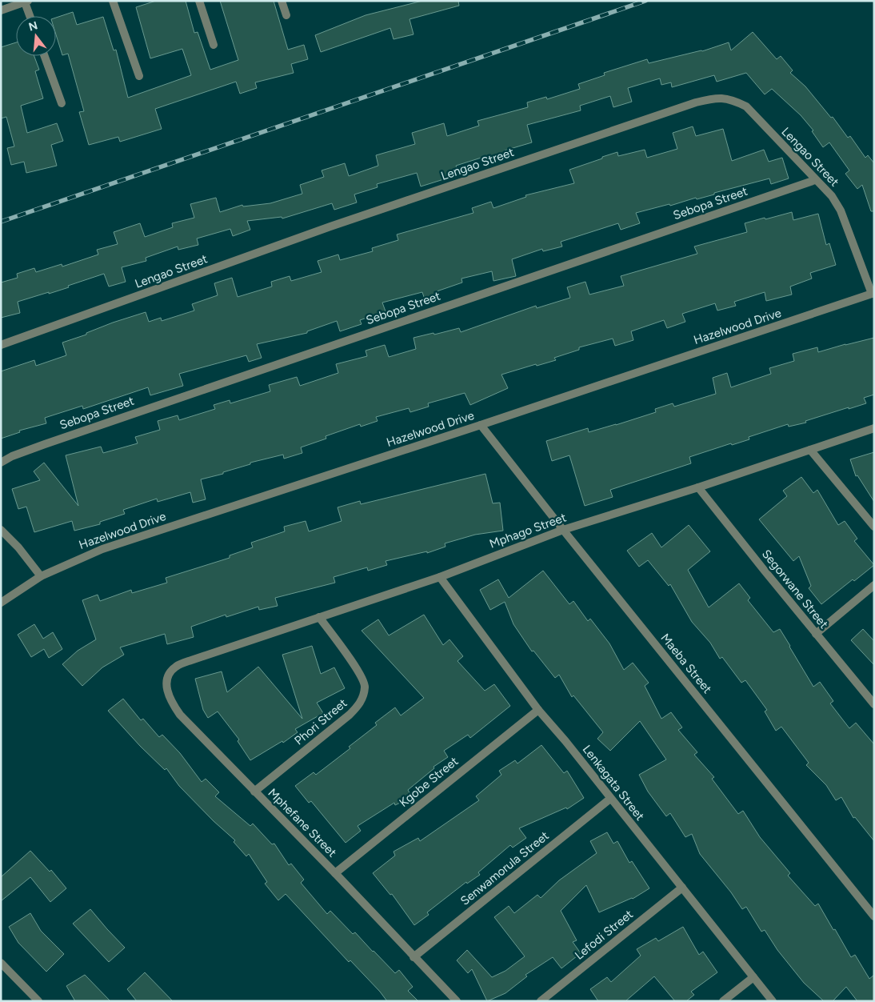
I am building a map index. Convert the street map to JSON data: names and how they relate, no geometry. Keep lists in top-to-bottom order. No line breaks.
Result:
{"streets":{"street":["Lengao Street","Sebopa Street","Hazelwood Drive","Mphago Street","Segorwane Street","Maeba Street","Phori Street","Kgobe Street","Lenkagata Street","Mphefane Street","Senwamorula Street","Lefodi Street"]},"crossings":[["Lengao Street","Sebopa Street"],["Lengao Street","Hazelwood Drive"],["Hazelwood Drive","Maeba Street"],["Mphago Street","Segorwane Street"],["Mphago Street","Maeba Street"],["Mphago Street","Phori Street"],["Mphago Street","Lenkagata Street"],["Mphago Street","Mphefane Street"],["Phori Street","Mphefane Street"],["Kgobe Street","Lenkagata Street"],["Kgobe Street","Mphefane Street"],["Lenkagata Street","Senwamorula Street"],["Lenkagata Street","Lefodi Street"],["Mphefane Street","Senwamorula Street"]],"north":"top"}
